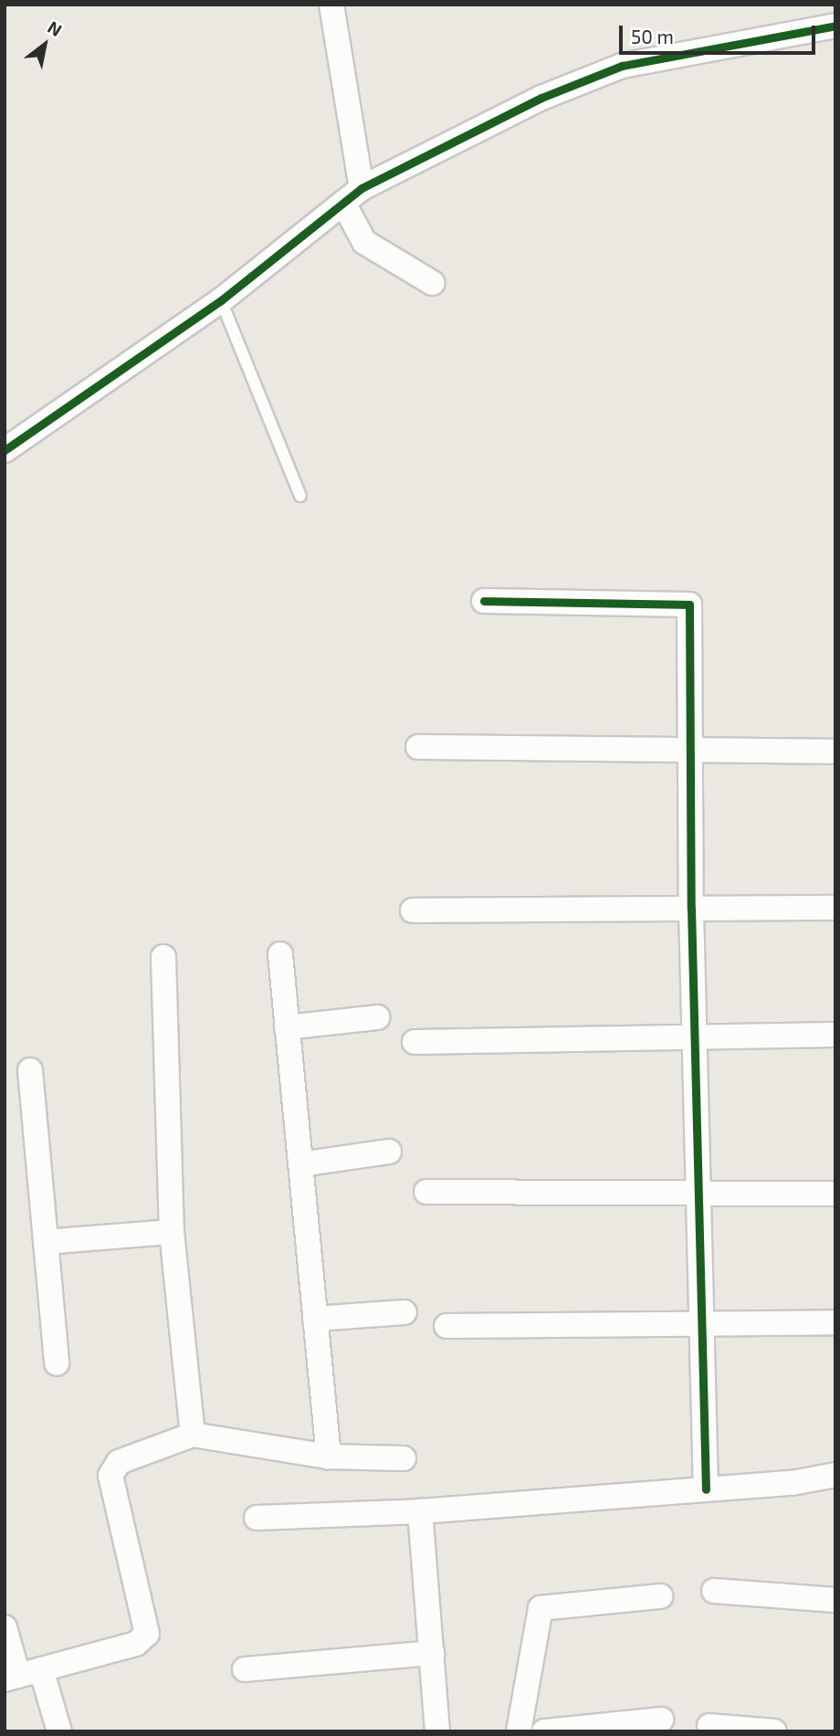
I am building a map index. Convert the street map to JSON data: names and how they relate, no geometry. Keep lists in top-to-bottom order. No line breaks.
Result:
{"scale_bar":"50 m","north":"top right"}
